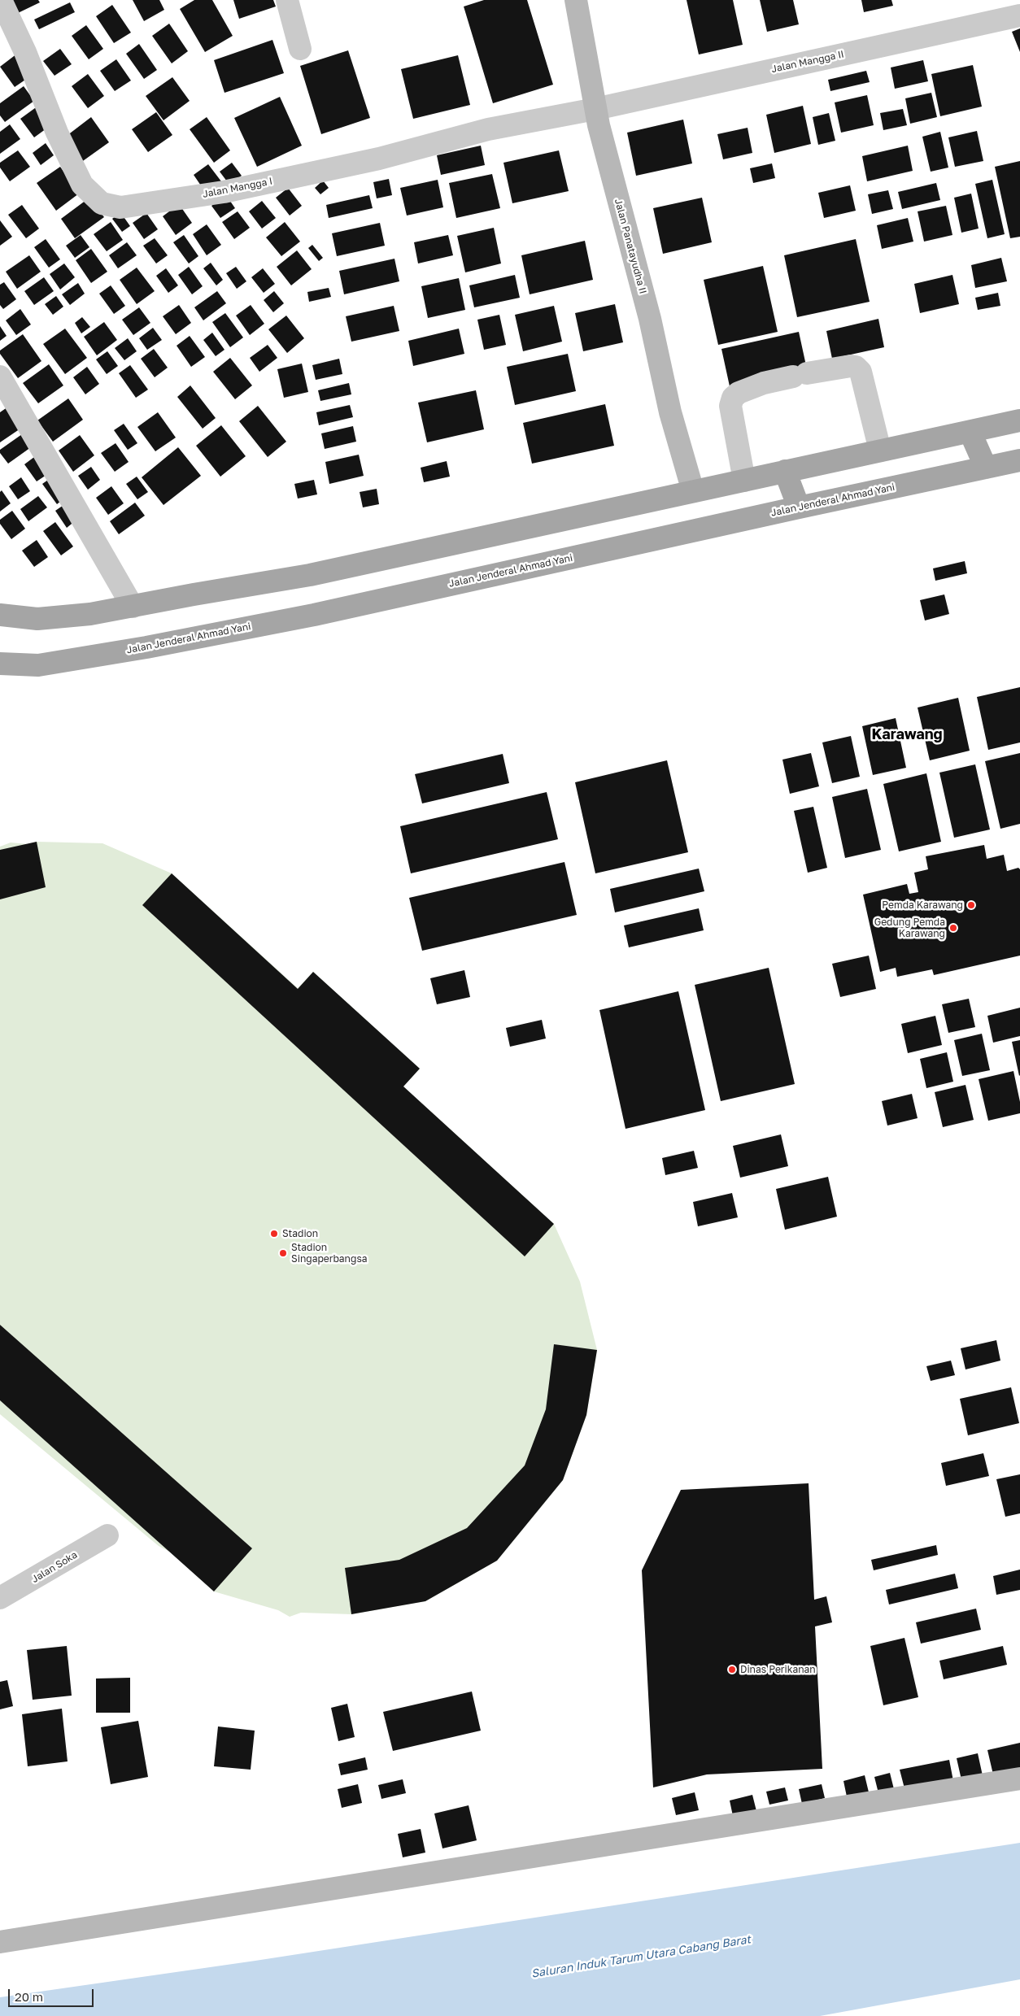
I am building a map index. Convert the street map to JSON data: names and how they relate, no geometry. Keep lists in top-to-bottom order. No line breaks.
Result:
{"streets":{"main road":["Jalan Jenderal Ahmad Yani"],"street":["Jalan Mangga II","Jalan Mangga I","Jalan Panatayudha II","Jalan Soka"]},"crossings":[["Jalan Mangga II","Jalan Mangga I"],["Jalan Mangga II","Jalan Panatayudha II"],["Jalan Mangga I","Jalan Panatayudha II"]],"districts":["Karawang"],"water":["Saluran Induk Tarum Utara Cabang Barat"],"places":["Pemda Karawang","Gedung Pemda Karawang","Stadion","Stadion Singaperbangsa","Dinas Perikanan"],"scale_bar":"20 m"}
